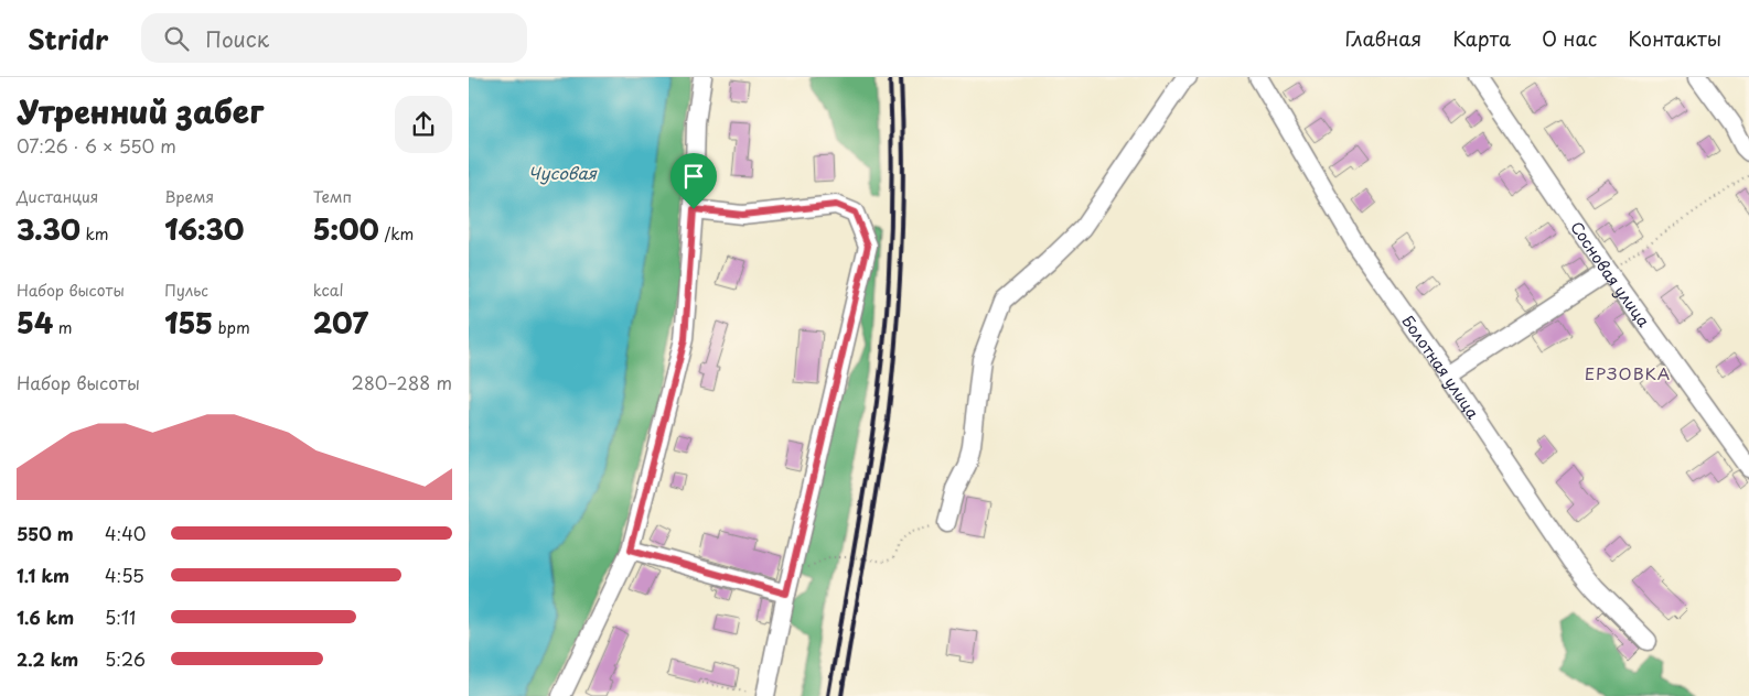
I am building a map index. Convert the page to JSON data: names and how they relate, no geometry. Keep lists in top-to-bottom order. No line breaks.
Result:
{"streets":{"street":["Сосновая улица","Болотная улица"]},"districts":["ЕРЗОВКА"],"water":["Чусовая"],"page":{"header":"Stridr","search":"Поиск","nav":["Главная","Карта","О нас","Контакты"],"heading":["Утренний забег","07:26 · 6 × 550 m"],"stats":[["Дистанция","3.30 km"],["Время","16:30"],["Темп","5:00 /km"],["Набор высоты","54 m"],["Пульс","155 bpm"],["kcal","207"]],"chart":["Набор высоты","280–288 m"],"list":[{"name":"550 m","note":"4:40"},{"name":"1.1 km","note":"4:55"},{"name":"1.6 km","note":"5:11"},{"name":"2.2 km","note":"5:26"}]}}
